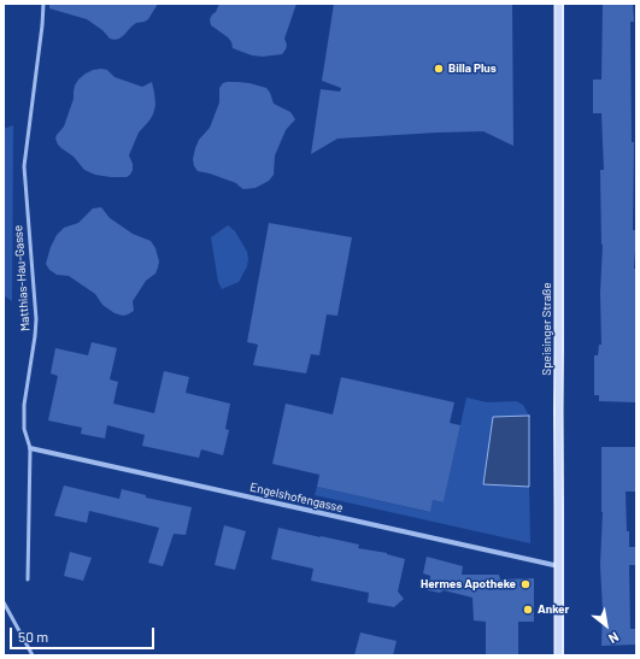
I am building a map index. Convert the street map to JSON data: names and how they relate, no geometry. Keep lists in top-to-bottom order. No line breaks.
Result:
{"streets":{"main road":["Speisinger Straße"],"street":["Engelshofengasse"],"lane":["Matthias-Hau-Gasse"]},"crossings":[["Matthias-Hau-Gasse","Engelshofengasse"],["Speisinger Straße","Engelshofengasse"]],"places":["Billa Plus","Hermes Apotheke","Anker"],"scale_bar":"50 m","north":"bottom right"}
